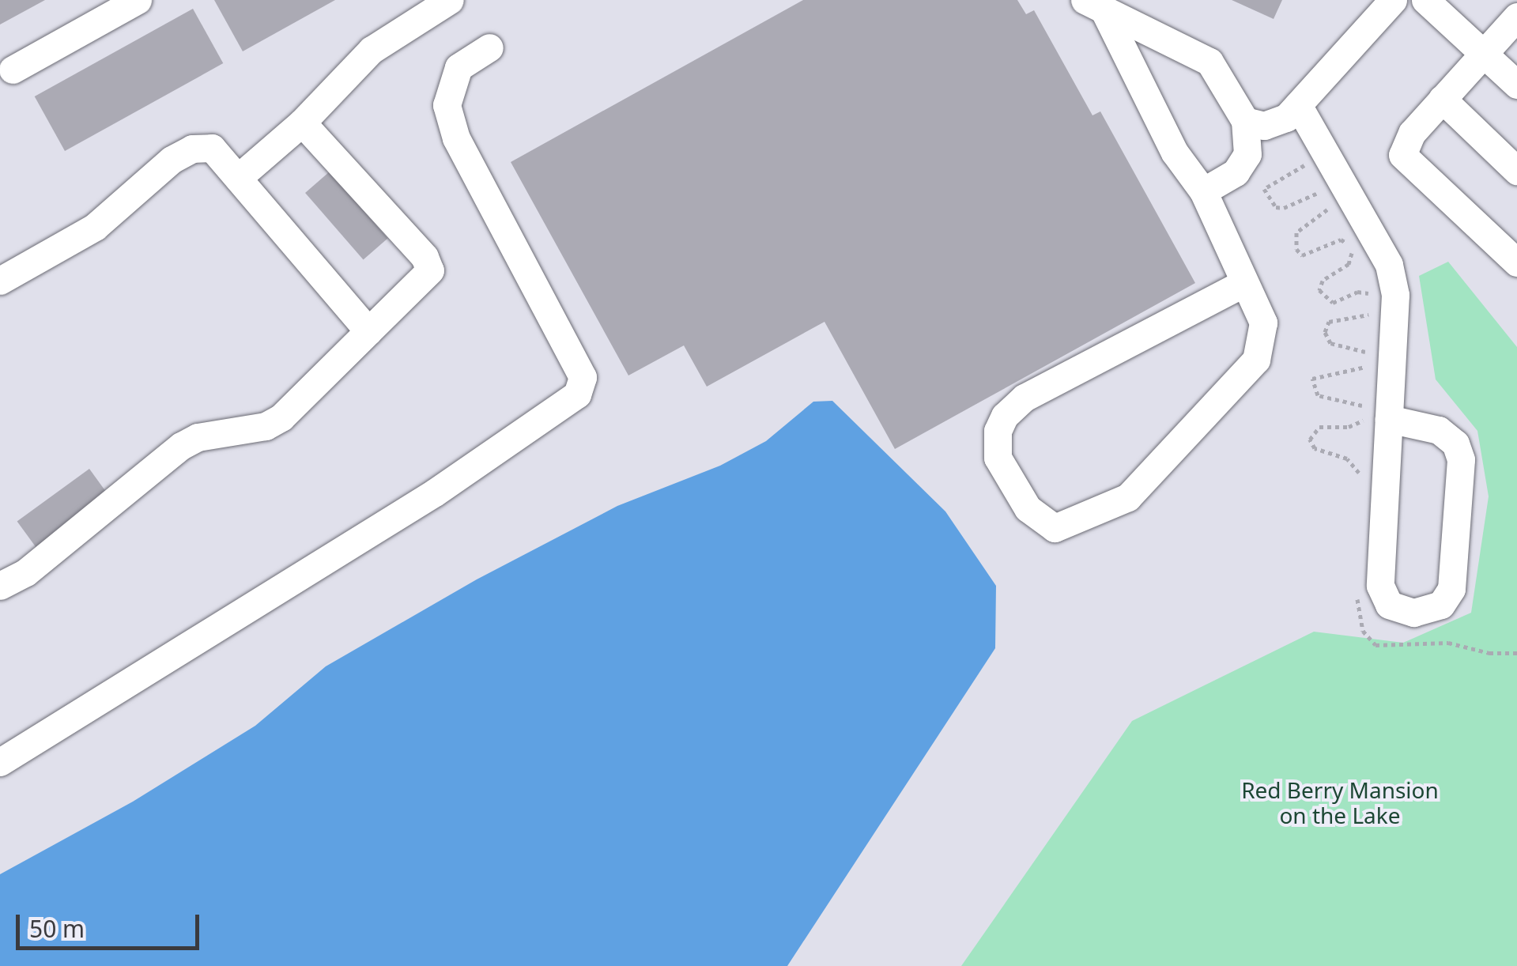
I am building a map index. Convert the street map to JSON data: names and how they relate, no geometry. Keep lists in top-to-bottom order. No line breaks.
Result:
{"parks":["Red Berry Mansion on the Lake"],"scale_bar":"50 m"}
